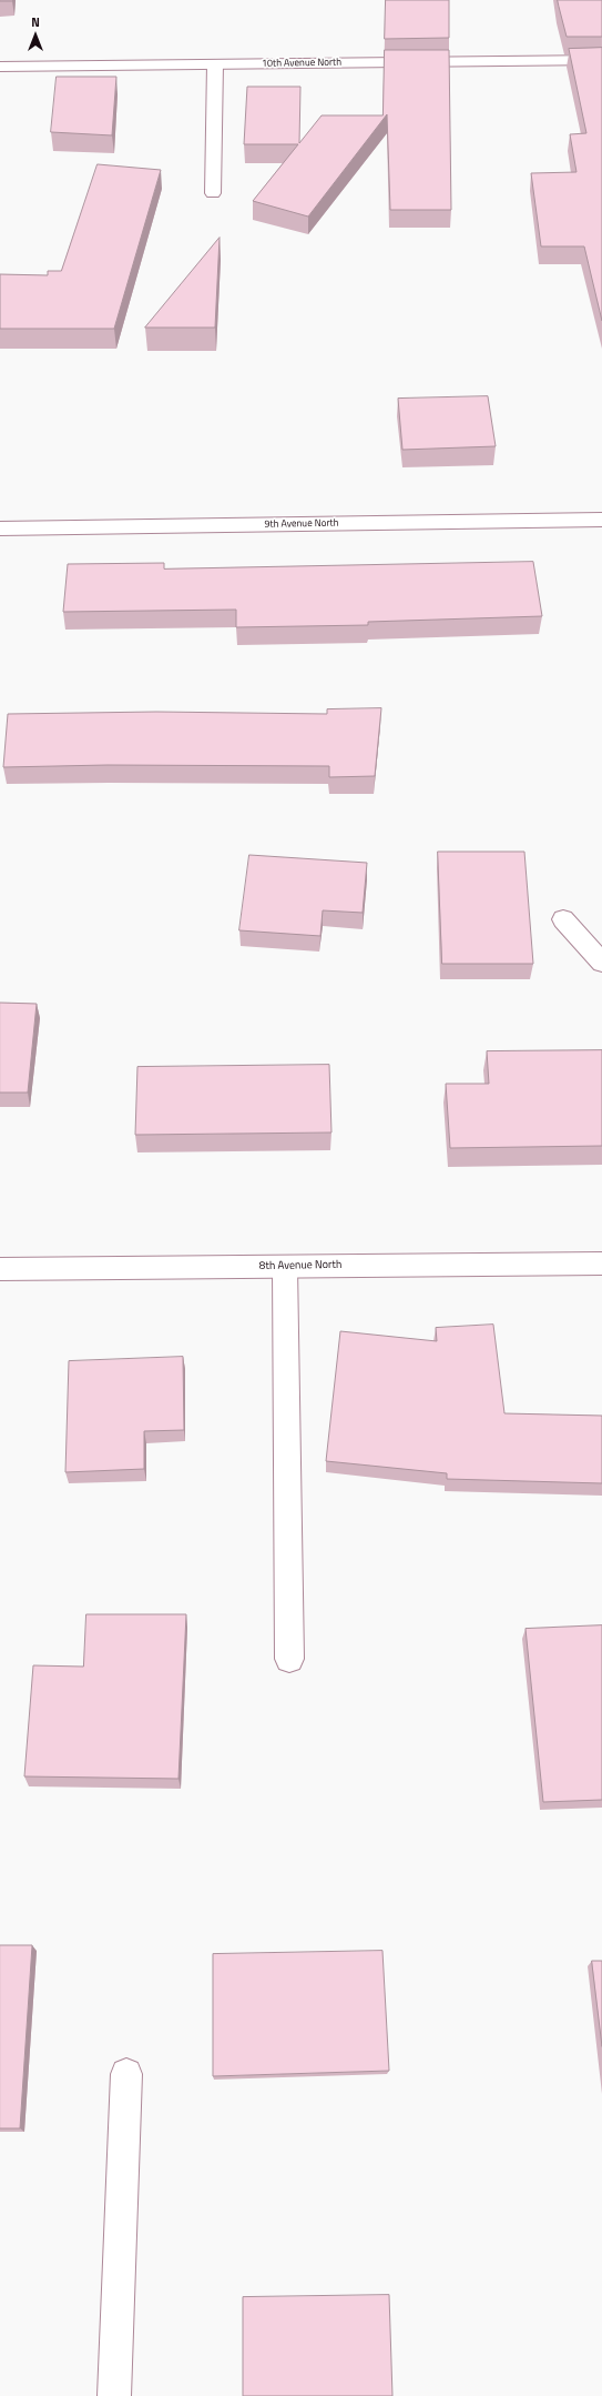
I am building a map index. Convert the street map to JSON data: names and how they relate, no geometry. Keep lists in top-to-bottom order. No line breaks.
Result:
{"streets":{"street":["10th Avenue North","9th Avenue North","8th Avenue North"]},"north":"top"}
